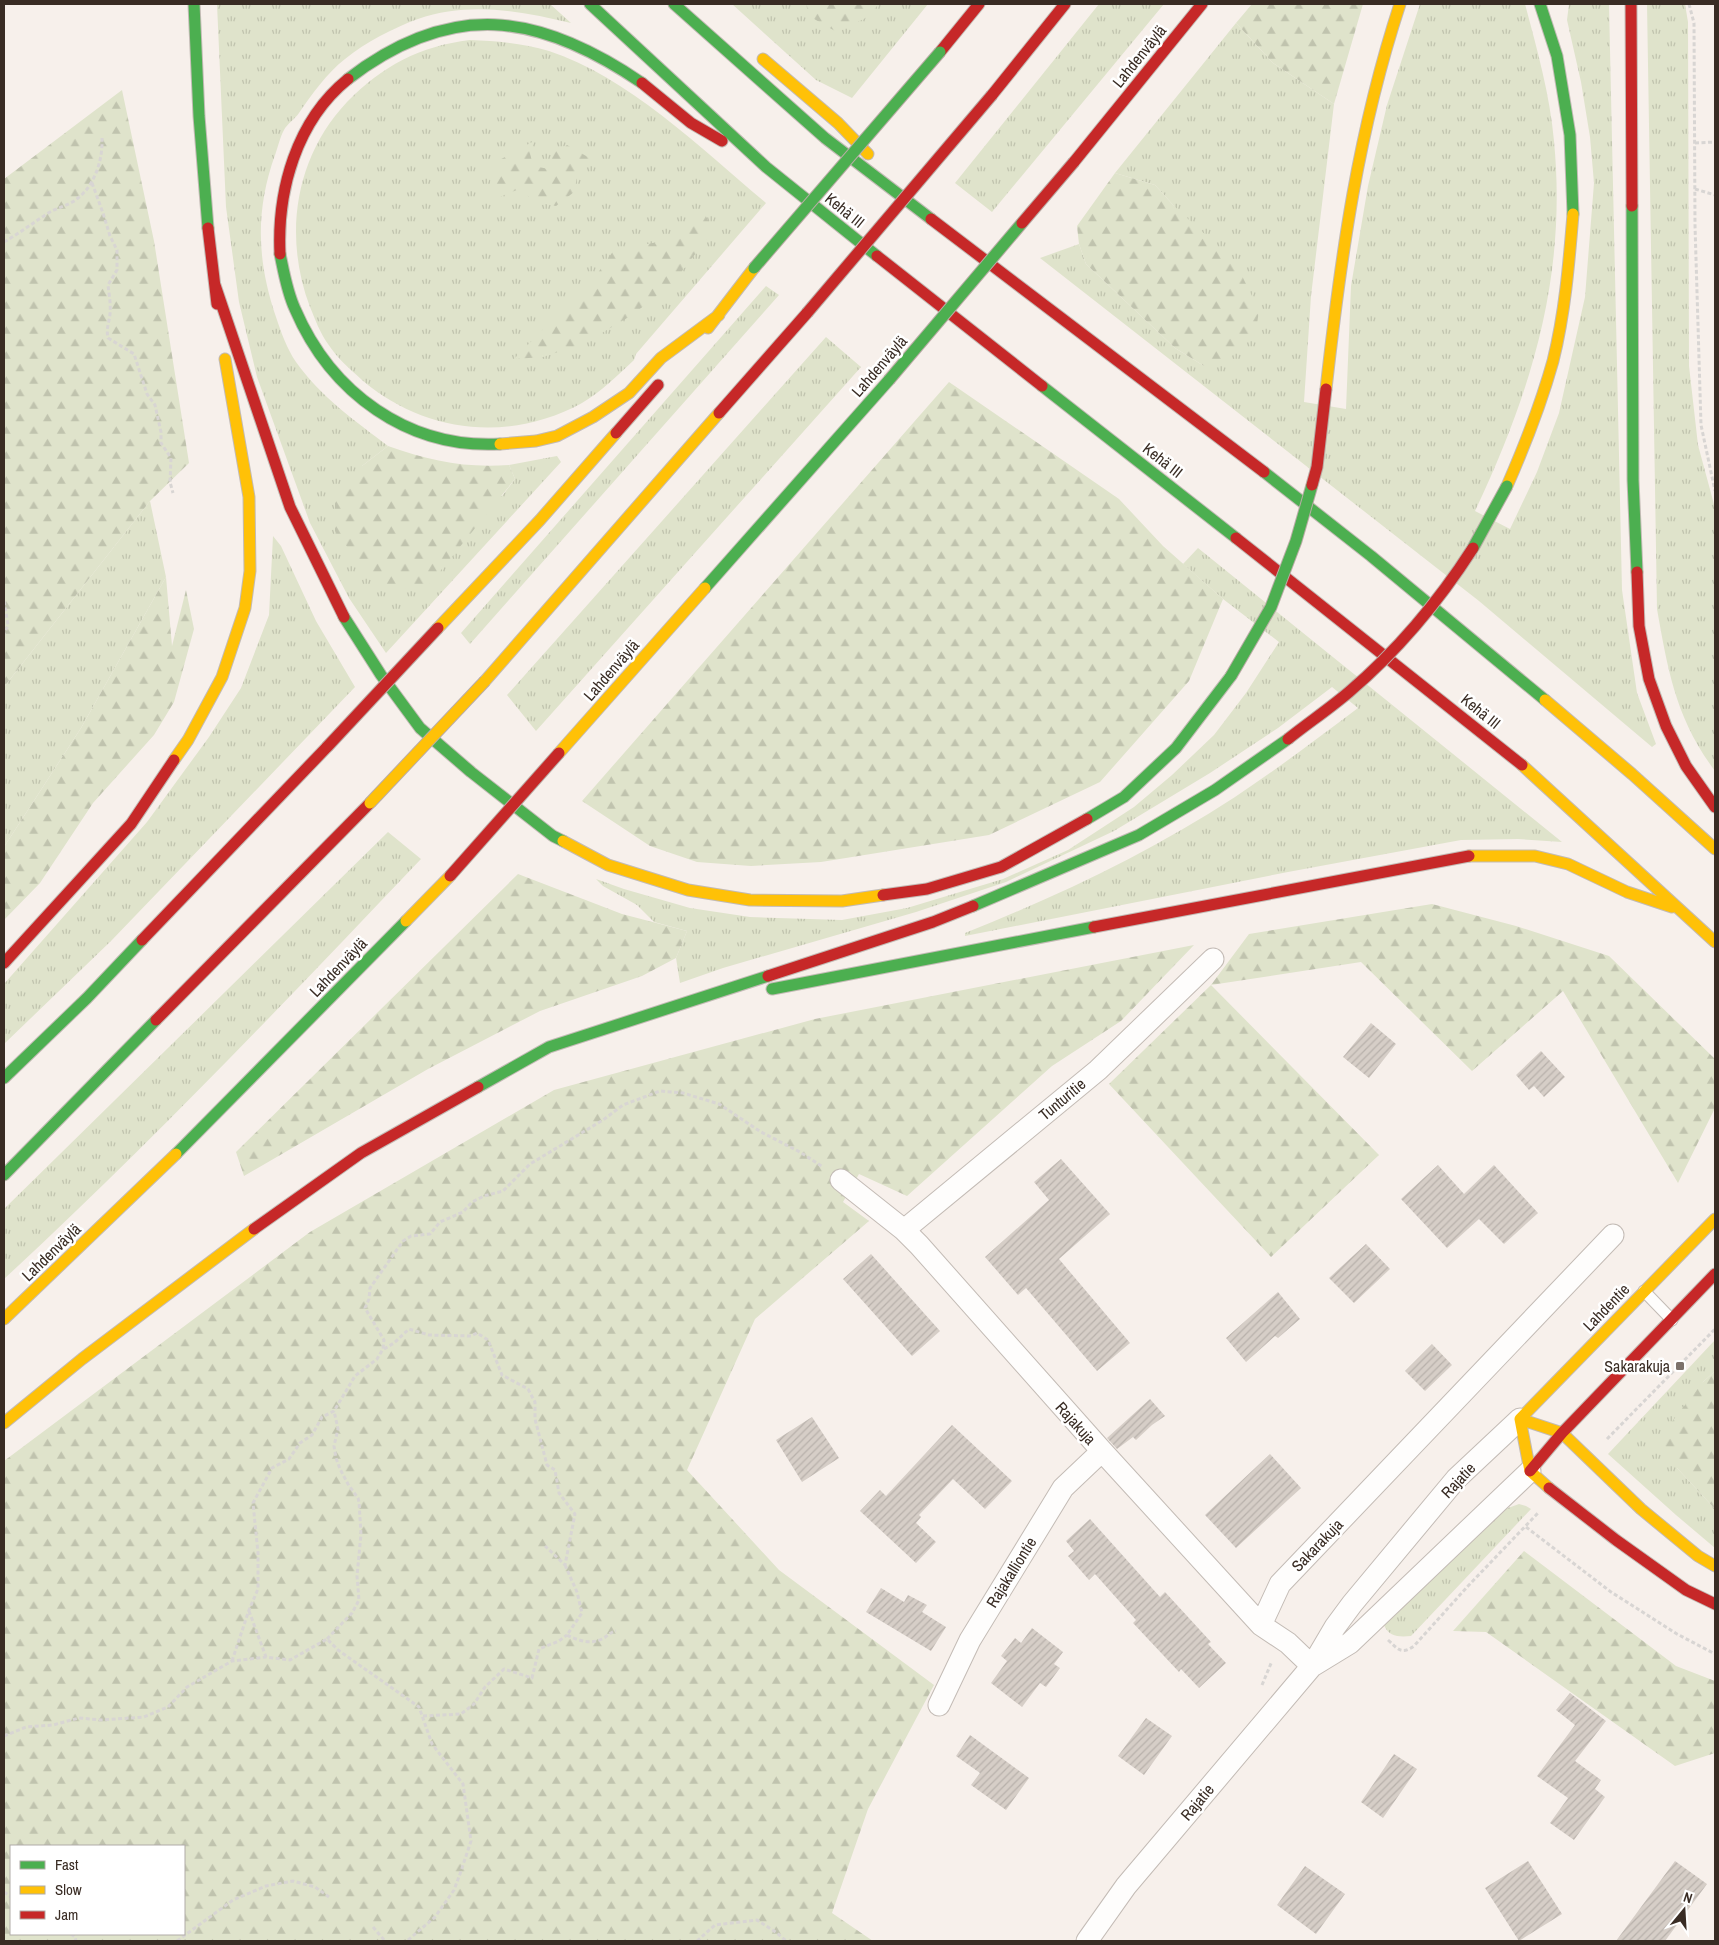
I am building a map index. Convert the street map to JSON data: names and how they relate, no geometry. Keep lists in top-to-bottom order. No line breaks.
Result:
{"streets":{"main road":["Lahdenväylä","Kehä III","Lahdentie"],"street":["Tunturitie","Rajakuja","Rajatie","Sakarakuja","Rajakalliontie"]},"crossings":[["Tunturitie","Rajakuja"],["Lahdentie","Rajatie"],["Rajakuja","Rajatie"],["Rajakuja","Sakarakuja"],["Rajakuja","Rajakalliontie"]],"places":{"transit":["Sakarakuja"]},"legend":["Fast","Slow","Jam"],"north":"top"}
